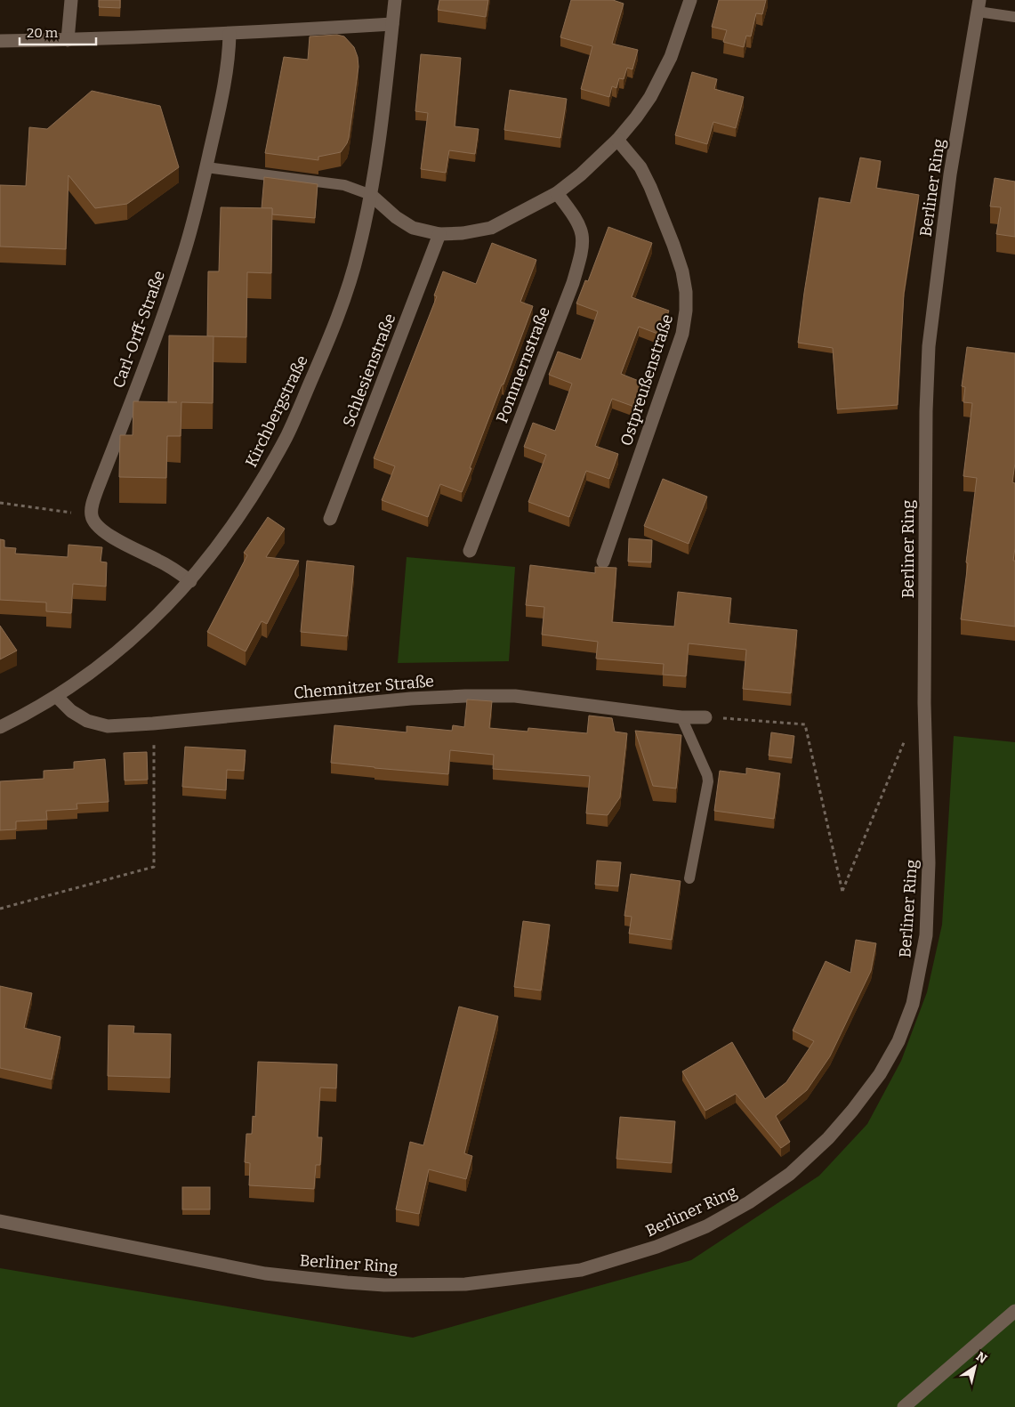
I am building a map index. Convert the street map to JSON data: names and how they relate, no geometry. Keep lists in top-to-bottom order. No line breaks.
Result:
{"streets":{"street":["Berliner Ring","Carl-Orff-Straße","Pommernstraße","Schlesienstraße","Ostpreußenstraße","Kirchbergstraße","Chemnitzer Straße"]},"crossings":[["Kirchbergstraße","Chemnitzer Straße"]],"scale_bar":"20 m","north":"top right"}
